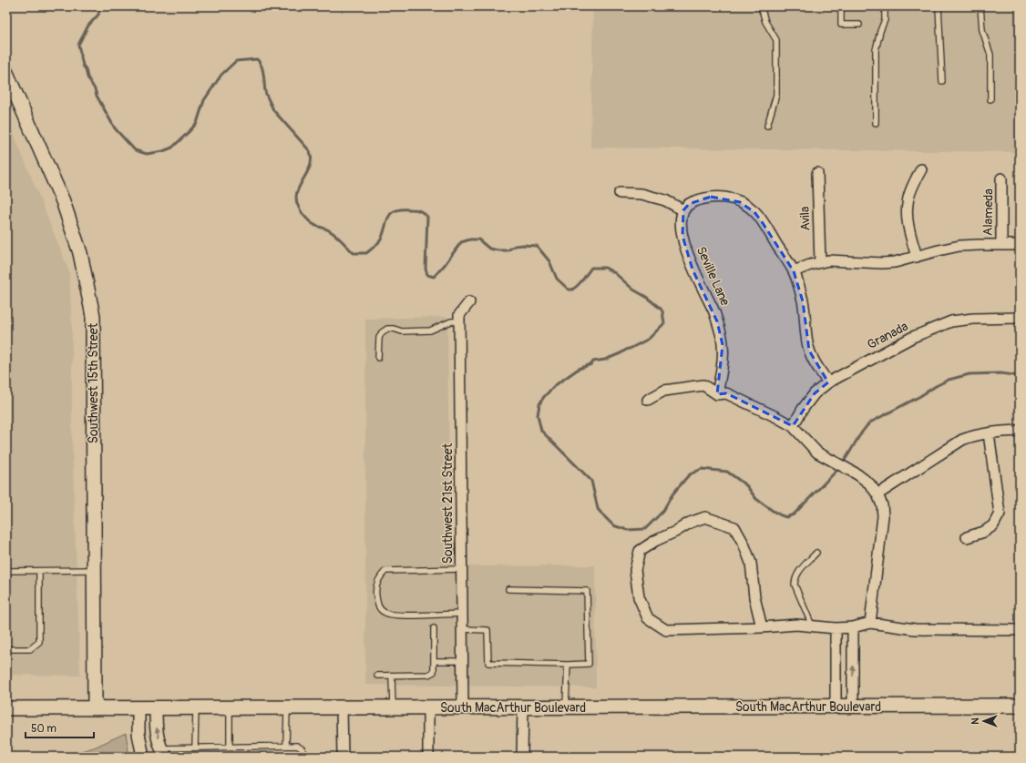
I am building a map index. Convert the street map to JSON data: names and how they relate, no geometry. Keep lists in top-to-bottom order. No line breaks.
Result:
{"streets":{"main road":["Southwest 15th Street","South MacArthur Boulevard"],"street":["Alameda","Avila","Seville Lane","Granada","Southwest 21st Street"]},"crossings":[["Southwest 15th Street","South MacArthur Boulevard"],["Southwest 21st Street","South MacArthur Boulevard"]],"scale_bar":"50 m","north":"left"}
